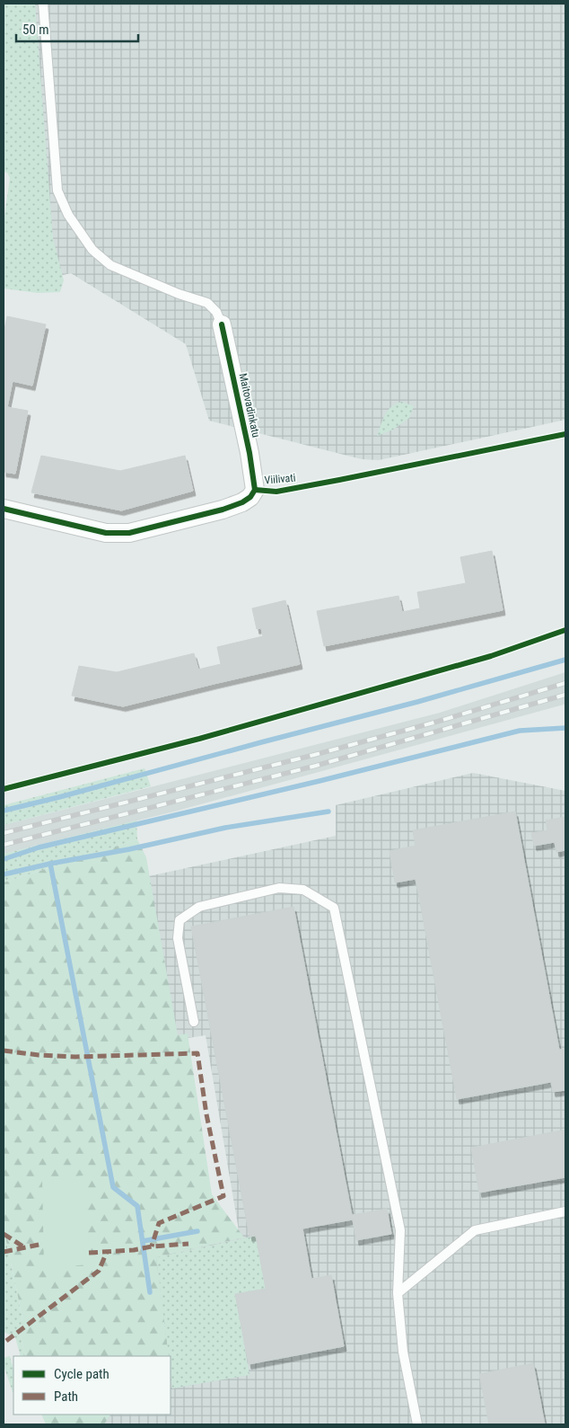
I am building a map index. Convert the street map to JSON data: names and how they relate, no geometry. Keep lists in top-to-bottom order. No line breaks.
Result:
{"streets":{"street":["Maitovadinkatu","Viilivati"]},"crossings":[["Maitovadinkatu","Viilivati"]],"legend":["Cycle path","Path"],"scale_bar":"50 m"}
